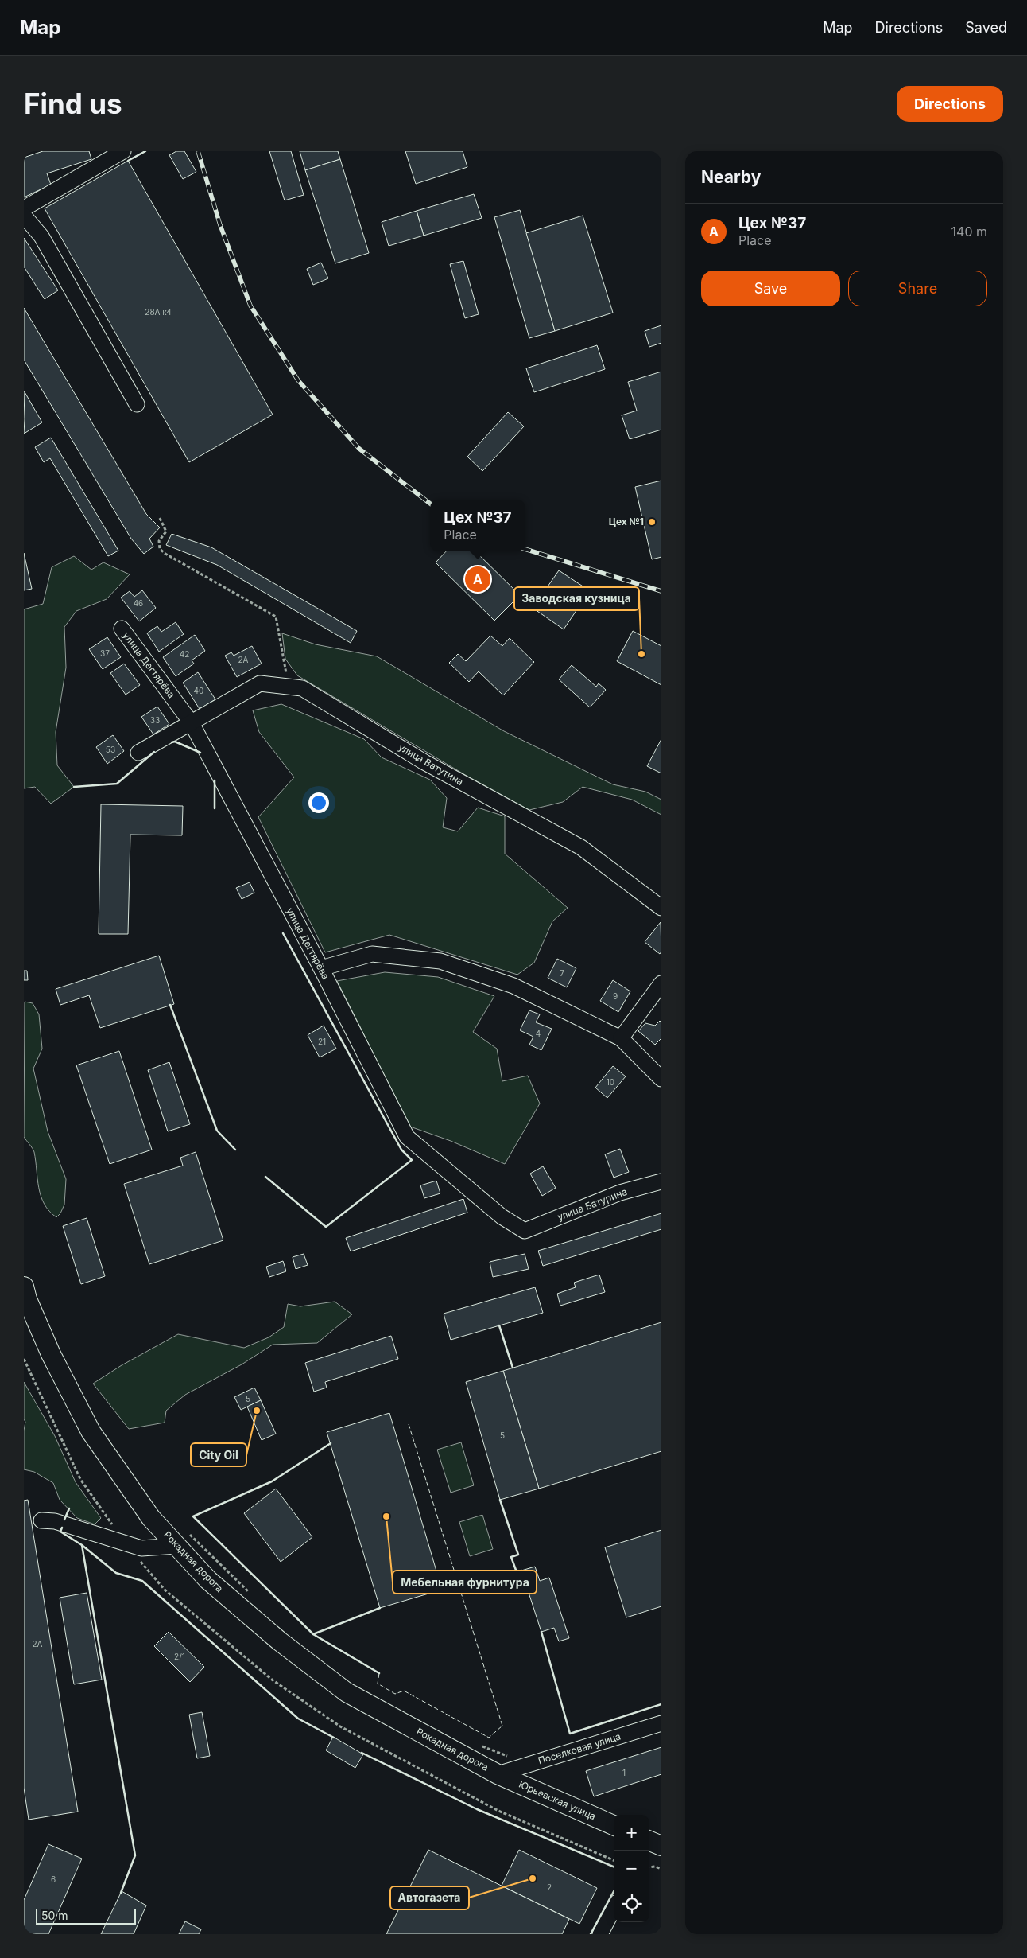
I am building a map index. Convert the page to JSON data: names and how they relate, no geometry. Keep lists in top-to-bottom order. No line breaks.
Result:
{"streets":{"main road":["Рокадная дорога","Юрьевская улица"],"street":["улица Дегтярёва","улица Ватутина","улица Батурина","Поселковая улица"]},"crossings":[["улица Дегтярёва","улица Ватутина"],["улица Дегтярёва","улица Батурина"],["Рокадная дорога","Поселковая улица"],["Рокадная дорога","Юрьевская улица"],["Поселковая улица","Юрьевская улица"]],"places":["Цех №1","Заводская кузница","City Oil","Мебельная фурнитура","Автогазета"],"house_numbers":["28А к4","46","37","42","2А","40","33","53","7","9","4","21","10","5","5","2А","2/1","1","6","2"],"scale_bar":"50 m","page":{"header":"Map","nav":["Map","Directions","Saved"],"buttons":["Directions",["Save","Share"]],"title":"Find us","heading":"Nearby","list":[{"mark":"A","name":"Цех №37","note":"Place","value":"140 m"}],"popup":["Цех №37","Place"],"pins":"A","map_buttons":["+","−"],"scale":"50 m"}}
